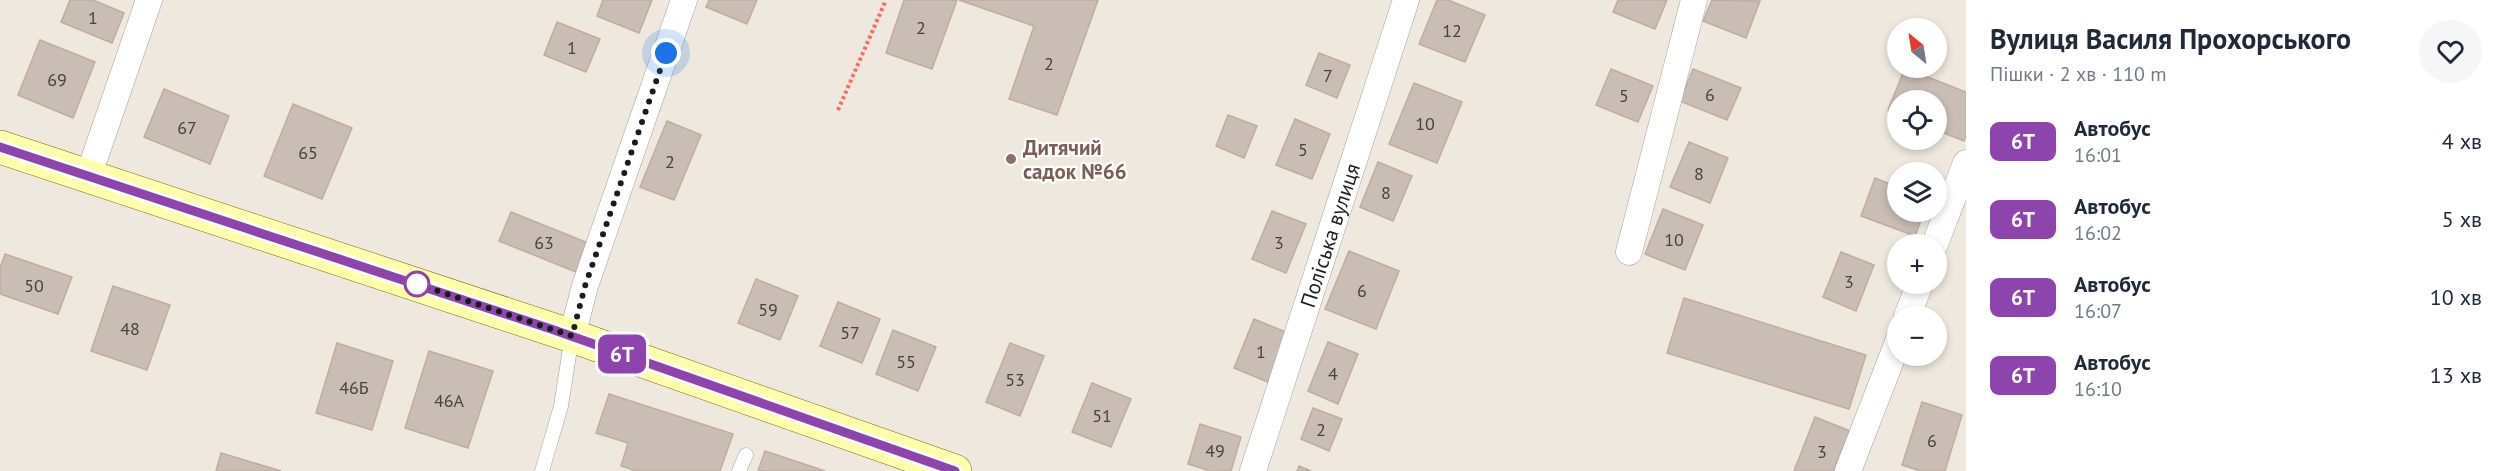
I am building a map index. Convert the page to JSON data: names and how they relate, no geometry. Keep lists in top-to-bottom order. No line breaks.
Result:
{"streets":{"street":["Поліська вулиця"]},"places":["Дитячий садок №66"],"lines":["bus line 6Т"],"house_numbers":["1","2","12","1","2","7","69","6","5","10","67","5","65","2","8","8","10","63","3","3","50","6","59","48","57","1","55","4","53","46Б","46А","51","2","6","49","3"],"north":"top left","page":{"on_map":"6Т","heading":["Вулиця Василя Прохорського","Пішки · 2 хв · 110 m"],"map_buttons":["+","−"],"list":[{"mark":"6Т","name":"Автобус","note":"16:01","value":"4 хв"},{"mark":"6Т","name":"Автобус","note":"16:02","value":"5 хв"},{"mark":"6Т","name":"Автобус","note":"16:07","value":"10 хв"},{"mark":"6Т","name":"Автобус","note":"16:10","value":"13 хв"}]}}
